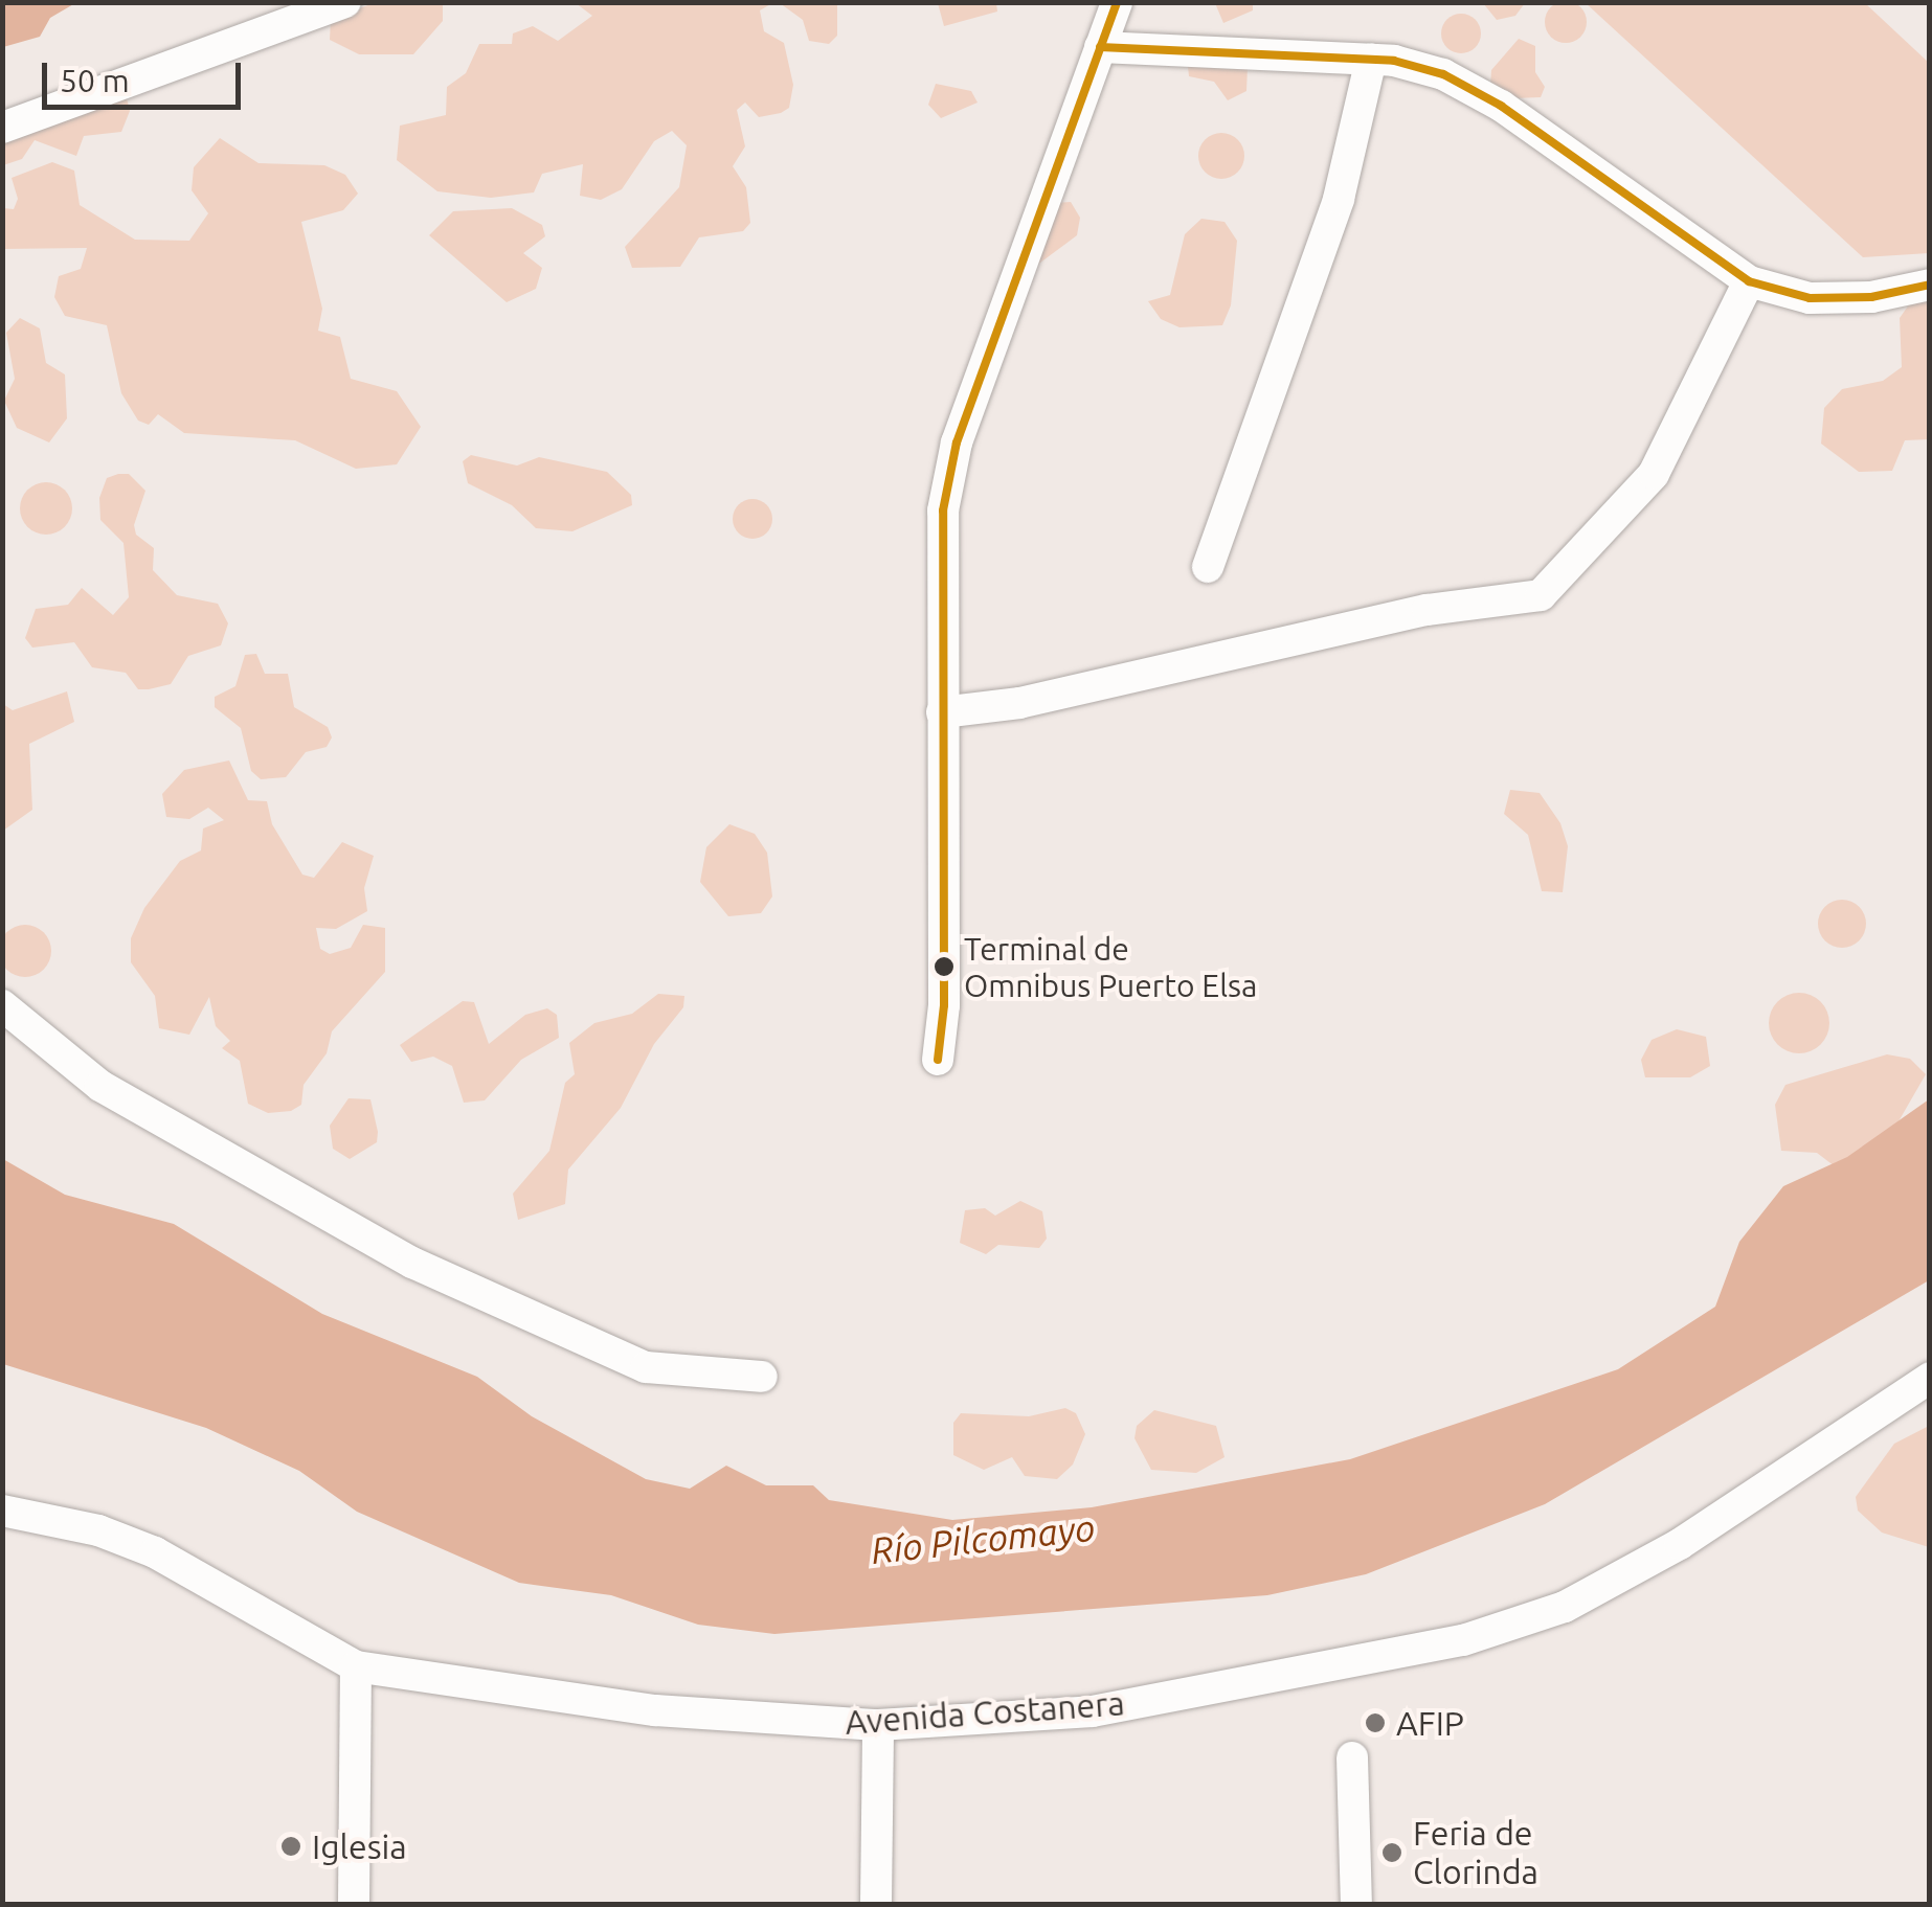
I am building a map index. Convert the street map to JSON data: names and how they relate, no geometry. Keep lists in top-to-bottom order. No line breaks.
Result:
{"streets":{"street":["Avenida Costanera"]},"water":["Río Pilcomayo"],"places":["Terminal de Omnibus Puerto Elsa","AFIP","Iglesia","Feria de Clorinda"],"scale_bar":"50 m"}
